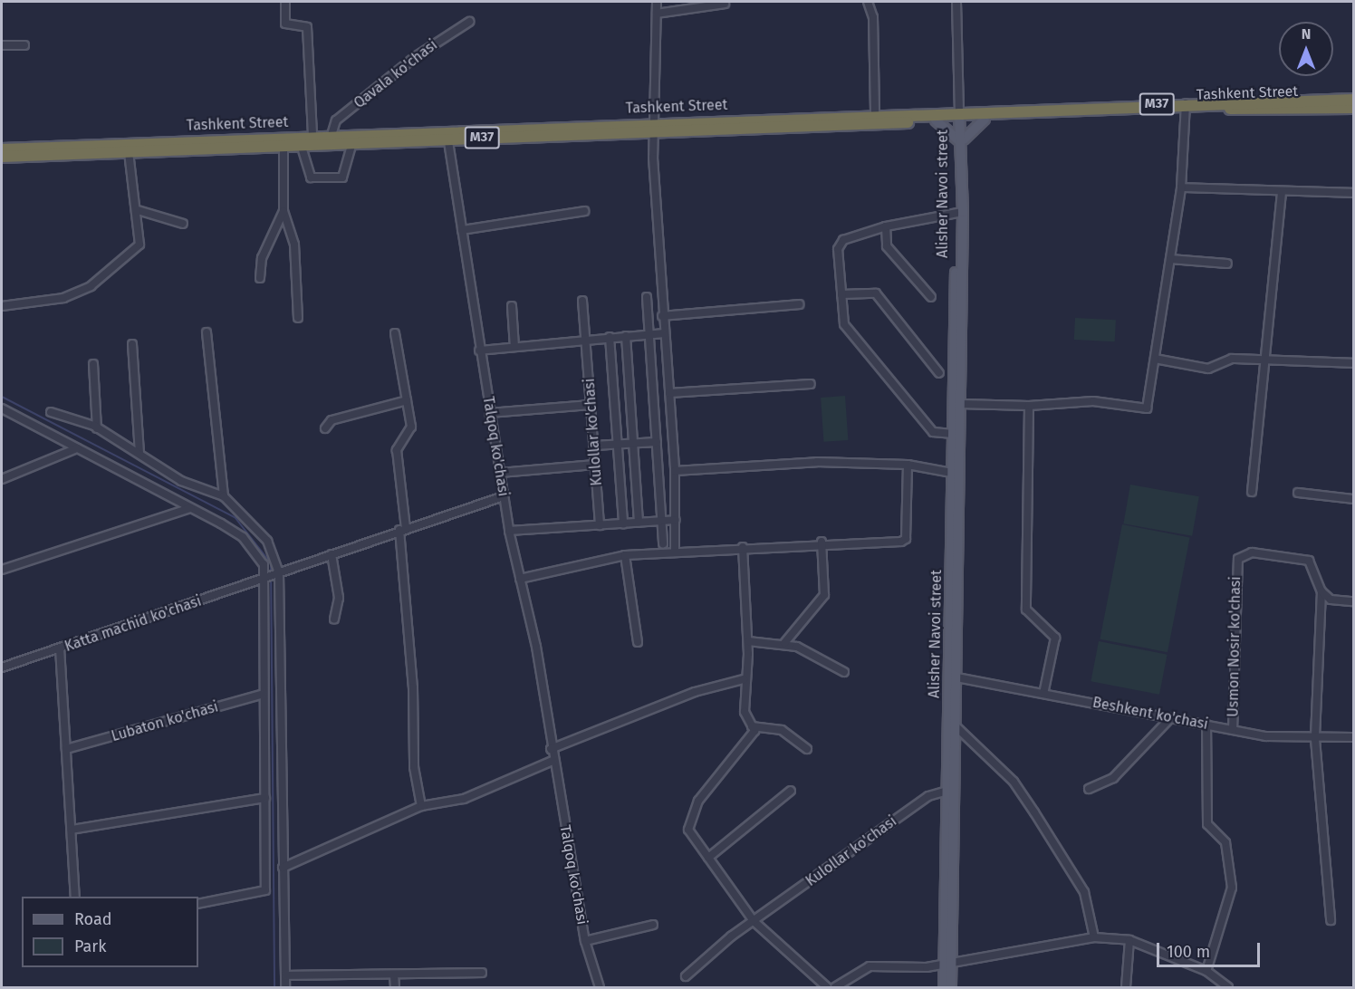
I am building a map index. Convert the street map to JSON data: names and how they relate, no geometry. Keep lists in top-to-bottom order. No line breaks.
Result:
{"streets":{"highway":["Tashkent Street","M37"],"main road":["Alisher Navoi street"],"street":["Qavala ko'chasi","Kulollar ko'chasi","Talqoq ko'chasi","Katta machid ko'chasi","Usmon Nosir ko'chasi","Beshkent ko'chasi","Lubaton ko'chasi"]},"crossings":[["Qavala ko'chasi","Tashkent Street"],["Tashkent Street","Alisher Navoi street"],["Tashkent Street","Talqoq ko'chasi"],["Alisher Navoi street","Kulollar ko'chasi"],["Alisher Navoi street","Beshkent ko'chasi"],["Talqoq ko'chasi","Katta machid ko'chasi"],["Usmon Nosir ko'chasi","Beshkent ko'chasi"]],"legend":["Road","Park"],"scale_bar":"100 m","north":"top"}
